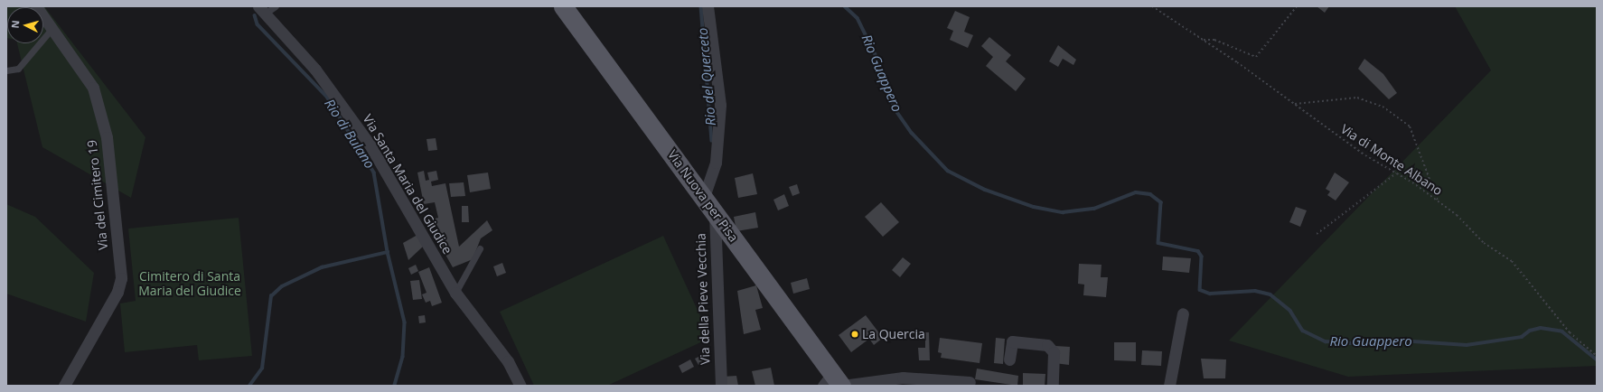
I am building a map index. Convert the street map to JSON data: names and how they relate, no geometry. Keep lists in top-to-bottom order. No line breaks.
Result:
{"streets":{"main road":["Via Nuova per Pisa"],"street":["Via Santa Maria del Giudice","Via del Cimitero 19","Via della Pieve Vecchia"],"path":["Via di Monte Albano"]},"crossings":[["Via Nuova per Pisa","Via della Pieve Vecchia"]],"water":["Rio Guappero","Rio del Querceto","Rio di Bulano"],"parks":["Cimitero di Santa Maria del Giudice"],"places":["La Quercia"],"north":"left"}
